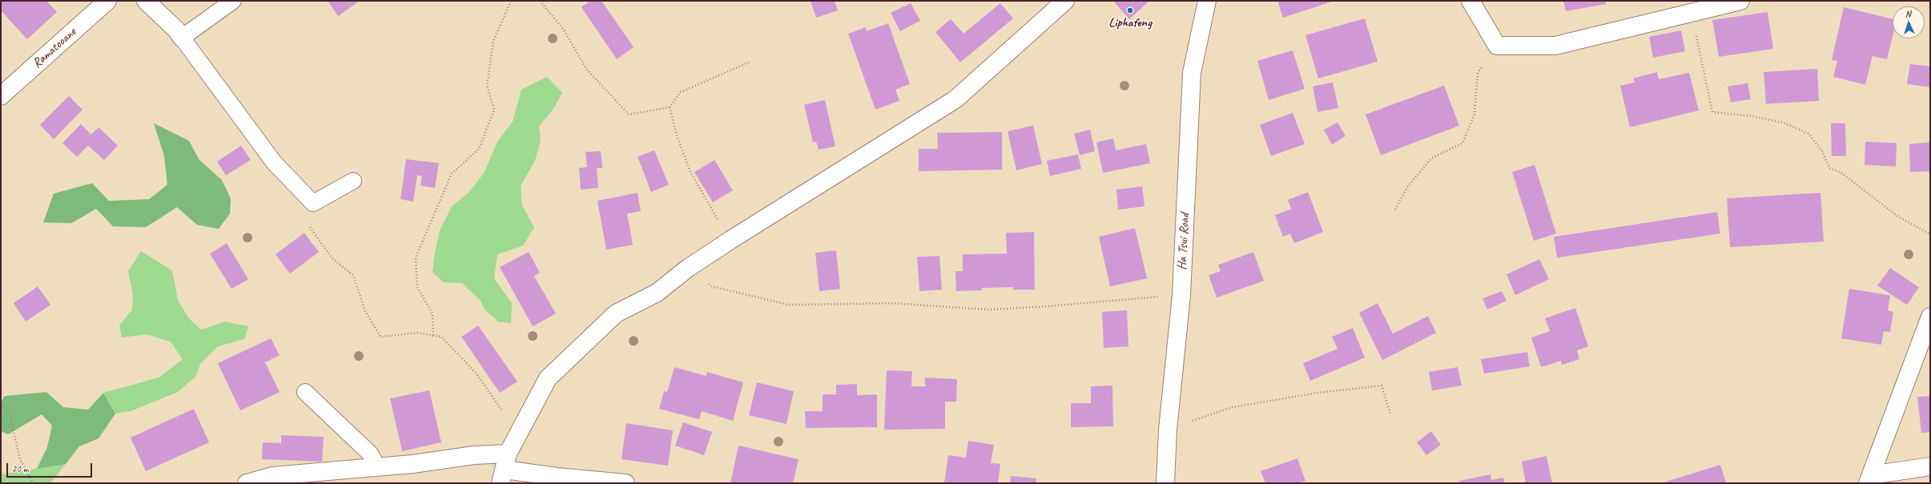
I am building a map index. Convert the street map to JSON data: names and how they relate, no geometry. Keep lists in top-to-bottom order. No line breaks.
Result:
{"streets":{"street":["Ramatooane","Ha Tsui Road"]},"places":["Liphafeng"],"scale_bar":"20 m","north":"top"}
